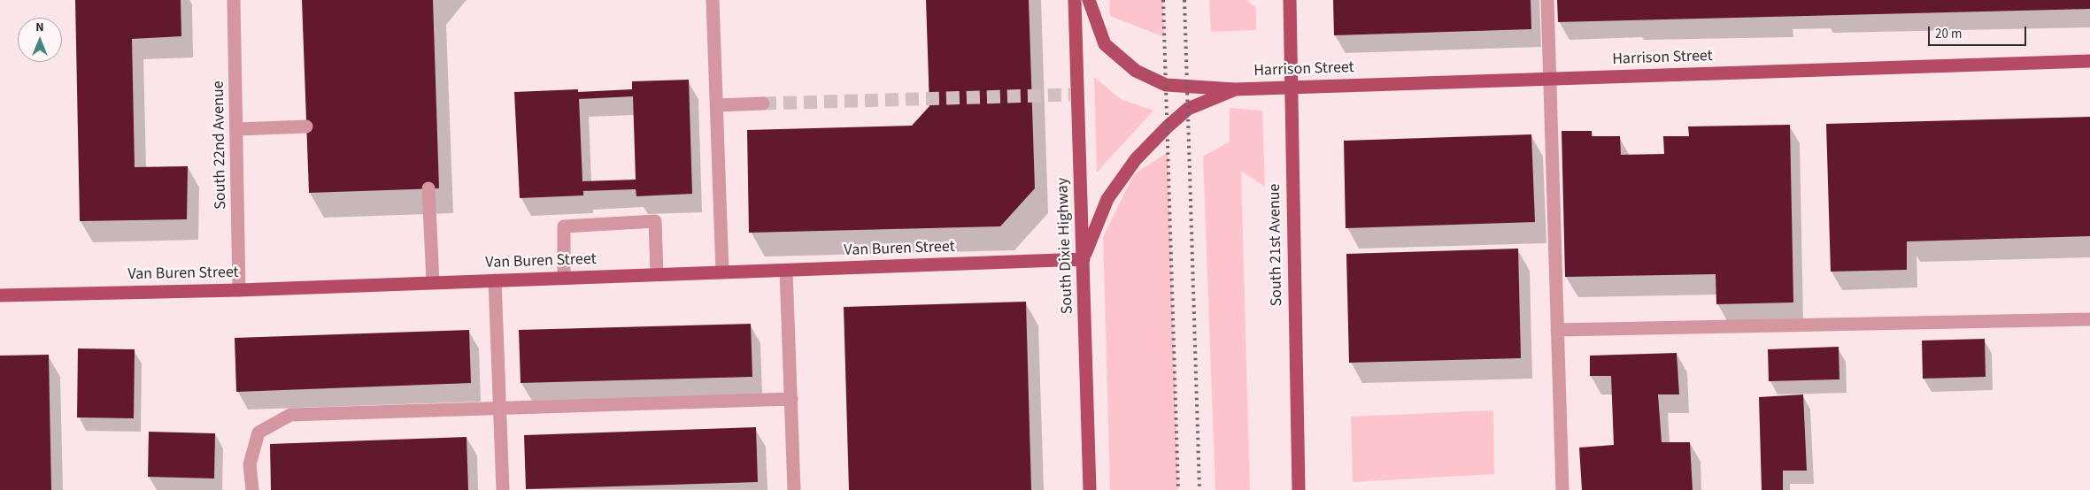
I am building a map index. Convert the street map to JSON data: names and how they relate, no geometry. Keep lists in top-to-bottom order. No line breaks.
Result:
{"streets":{"main road":["Harrison Street","South 21st Avenue","South Dixie Highway","Van Buren Street"],"street":["South 22nd Avenue"]},"crossings":[["Harrison Street","South 21st Avenue"],["Harrison Street","South Dixie Highway"],["Harrison Street","Van Buren Street"],["South 22nd Avenue","Van Buren Street"],["South Dixie Highway","Van Buren Street"]],"scale_bar":"20 m","north":"top"}
